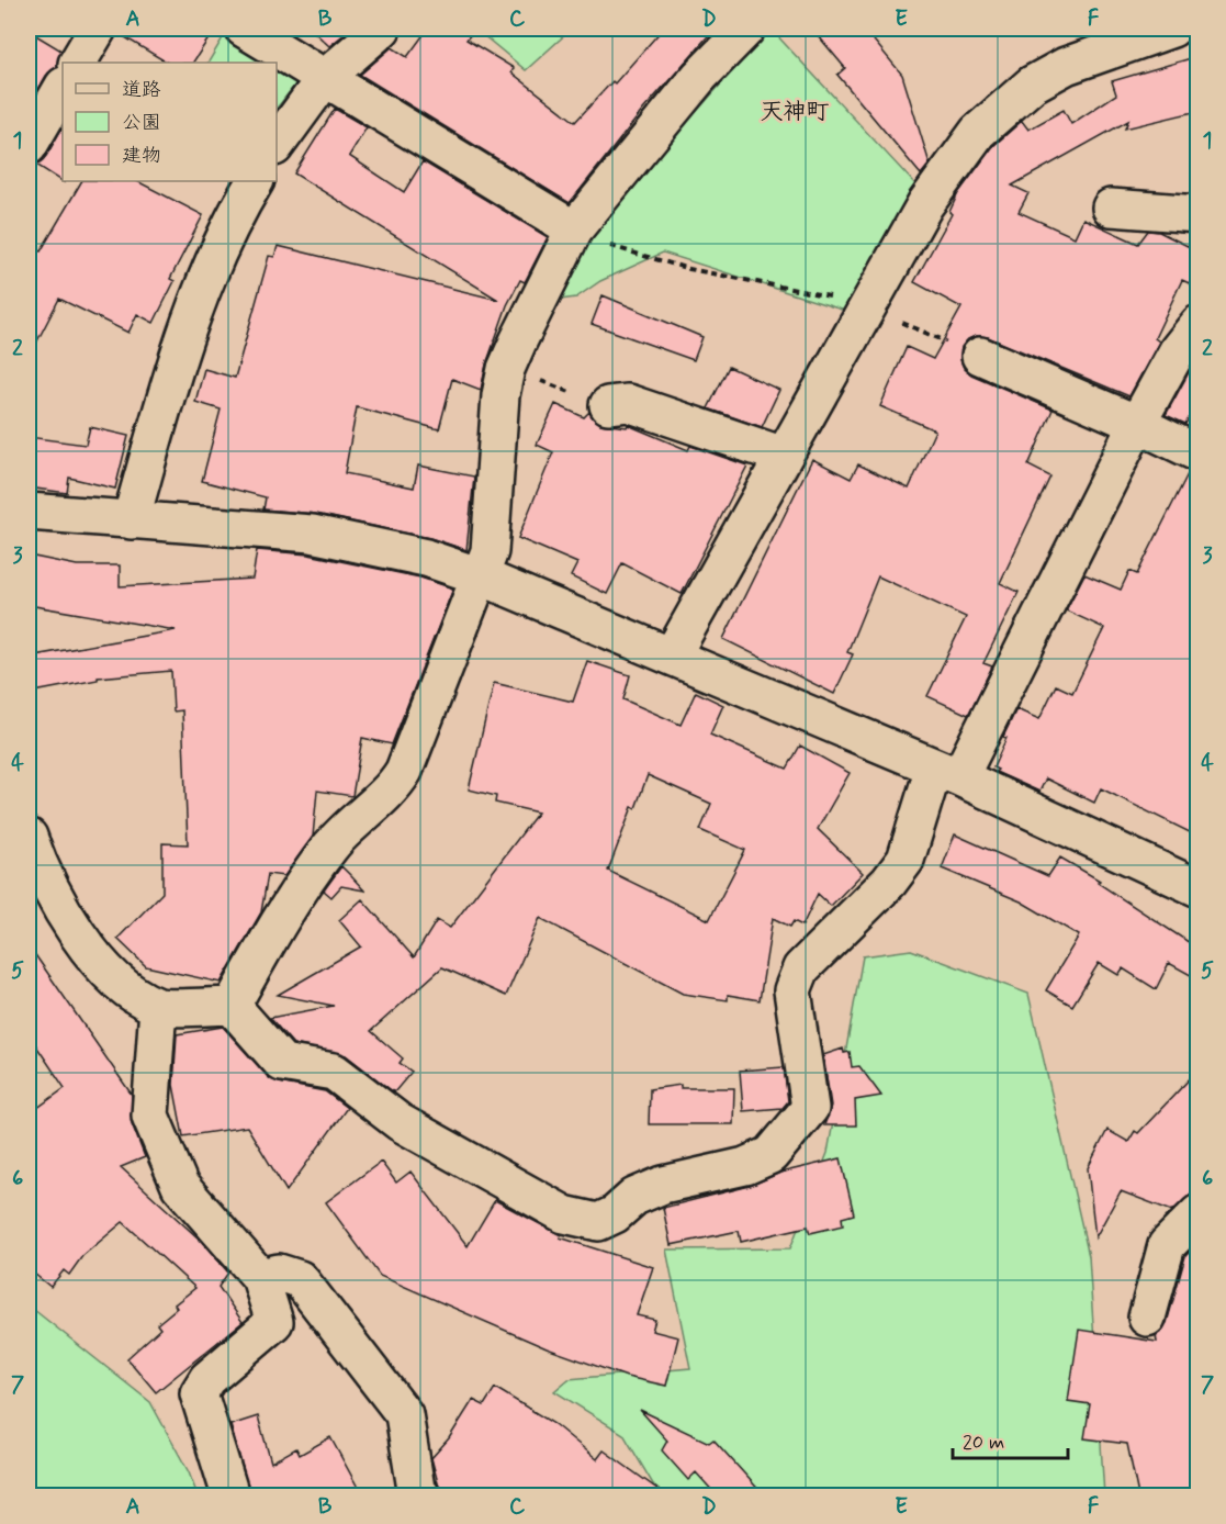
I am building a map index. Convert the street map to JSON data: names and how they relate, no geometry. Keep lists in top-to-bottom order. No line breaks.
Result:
{"districts":["天神町"],"legend":["道路","公園","建物"],"scale_bar":"20 m","grid":{"columns":["A","B","C","D","E","F"],"rows":["1","2","3","4","5","6","7"]}}
